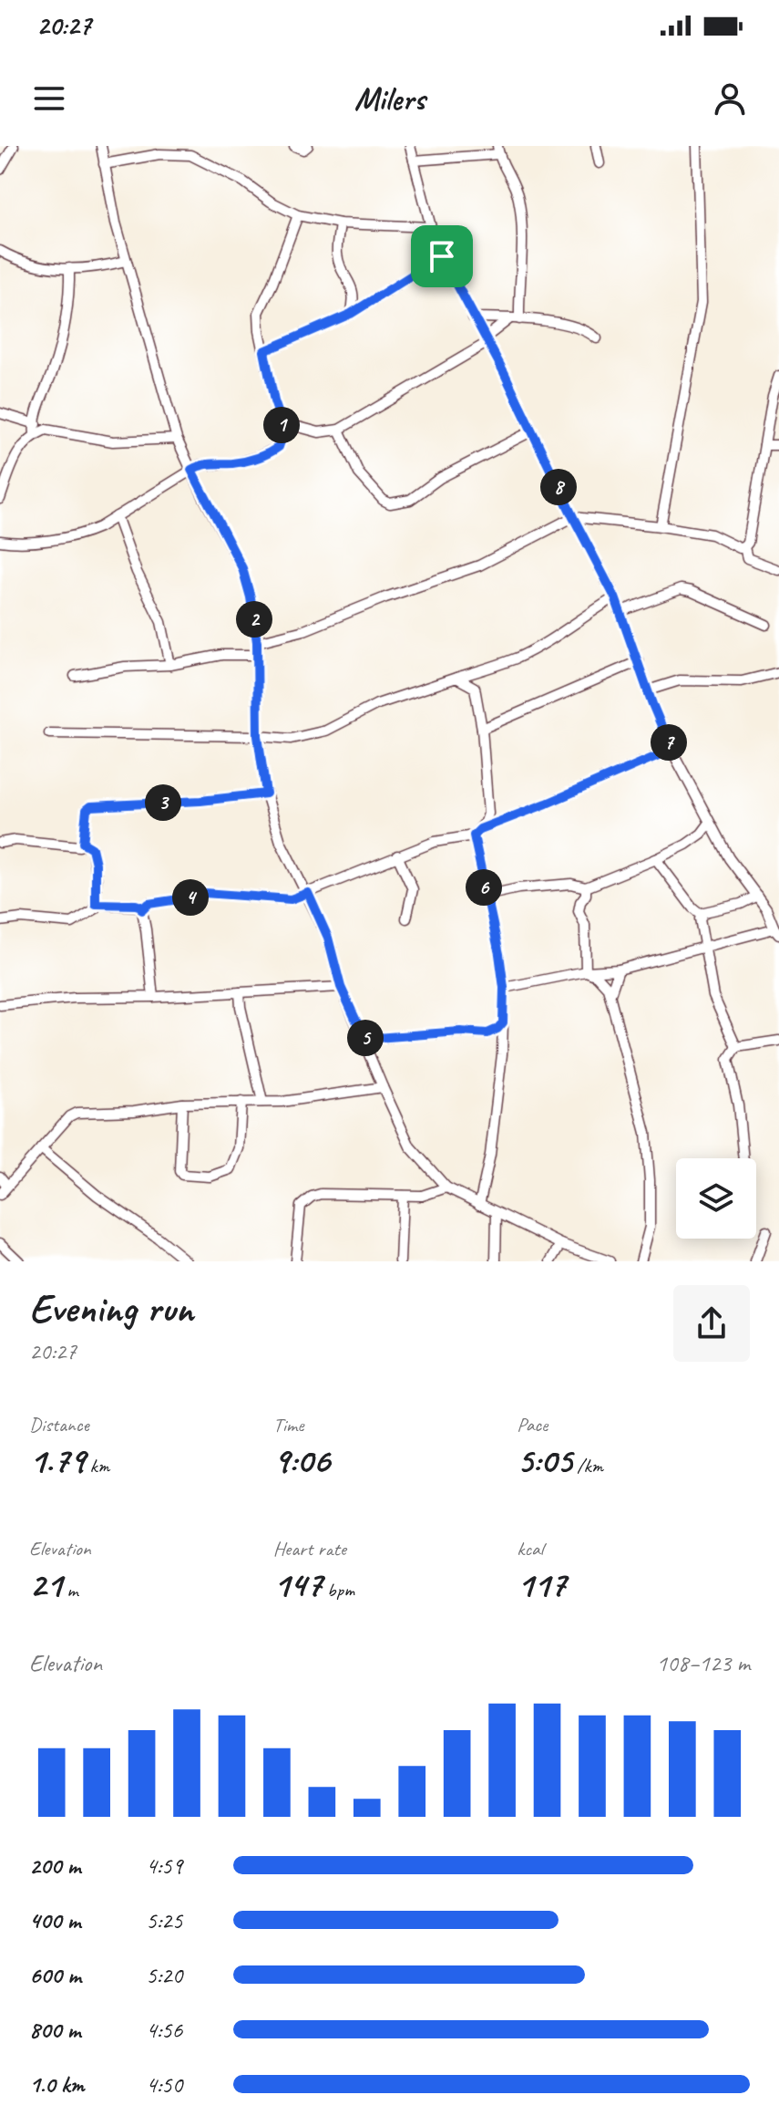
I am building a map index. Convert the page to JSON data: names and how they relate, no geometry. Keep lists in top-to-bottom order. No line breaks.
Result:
{"page":{"status":"20:27","header":"Milers","pins":["1","8","2","7","3","6","4","5"],"heading":["Evening run","20:27"],"stats":[["Distance","1.79 km"],["Time","9:06"],["Pace","5:05 /km"],["Elevation","21 m"],["Heart rate","147 bpm"],["kcal","117"]],"chart":["Elevation","108–123 m"],"list":[{"name":"200 m","note":"4:59"},{"name":"400 m","note":"5:25"},{"name":"600 m","note":"5:20"},{"name":"800 m","note":"4:56"},{"name":"1.0 km","note":"4:50"}]}}
